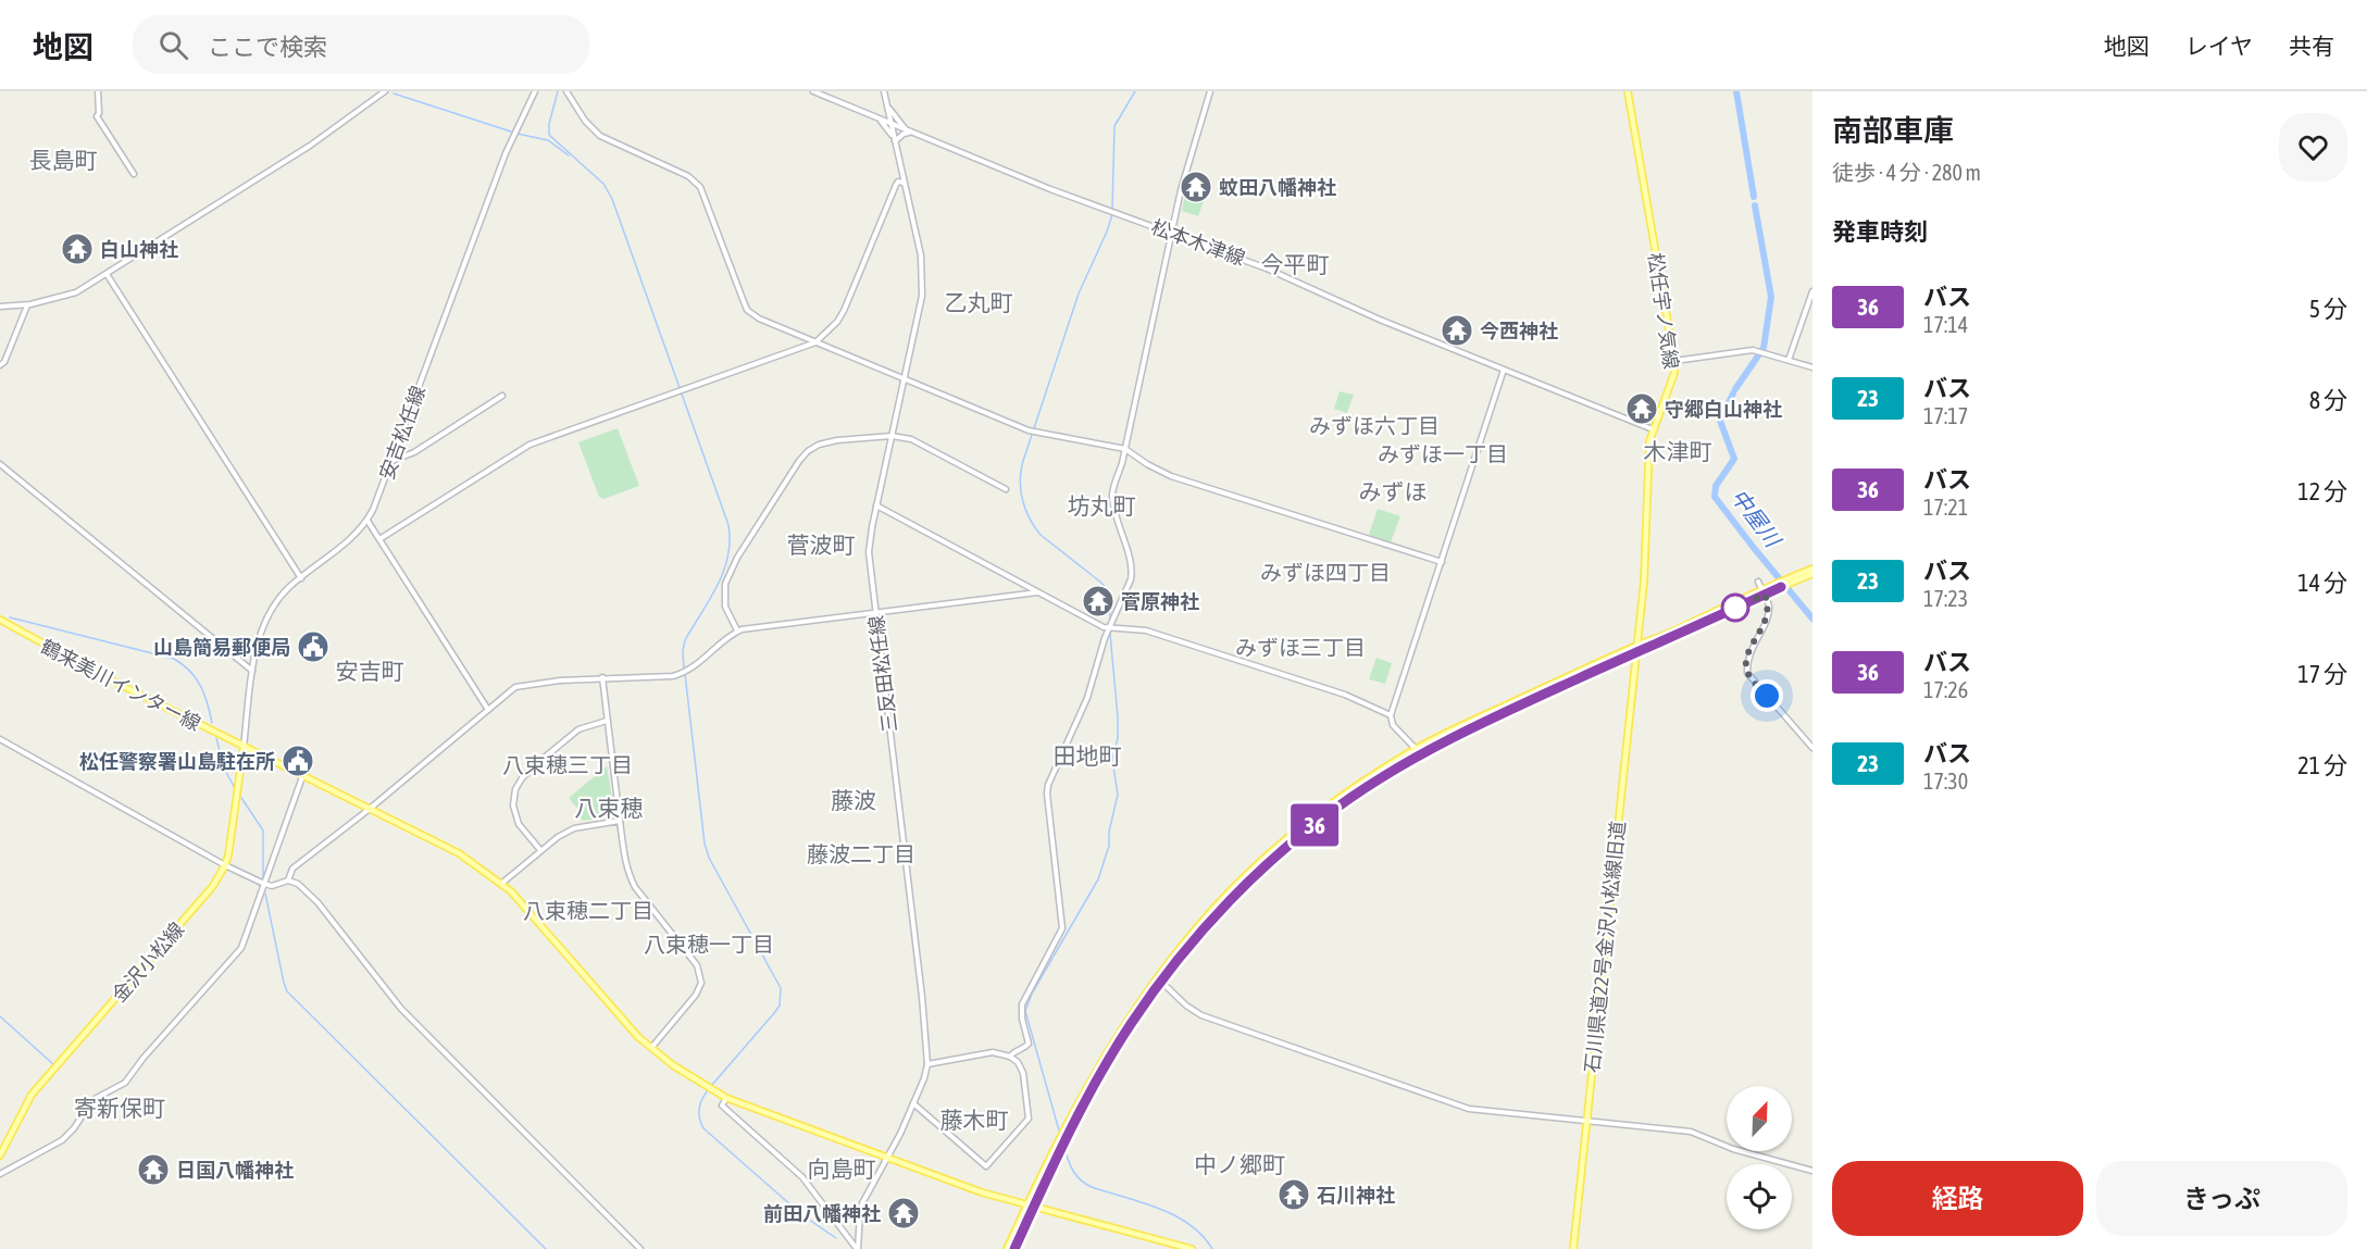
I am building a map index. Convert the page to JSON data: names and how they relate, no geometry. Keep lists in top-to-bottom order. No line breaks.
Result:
{"streets":{"main road":["松任宇ノ気線","鶴来美川インター線","石川県道22号金沢小松線旧道","金沢小松線"],"street":["松本木津線","安吉松任線","三反田松任線"]},"crossings":[["松本木津線","松任宇ノ気線"],["松本木津線","三反田松任線"],["松任宇ノ気線","石川県道22号金沢小松線旧道"],["安吉松任線","鶴来美川インター線"],["安吉松任線","金沢小松線"],["鶴来美川インター線","金沢小松線"]],"districts":["長島町","今平町","乙丸町","みずほ六丁目","木津町","みずほ一丁目","みずほ","坊丸町","菅波町","みずほ四丁目","みずほ三丁目","安吉町","田地町","八束穂三丁目","藤波","八束穂","藤波二丁目","八束穂二丁目","八束穂一丁目","寄新保町","藤木町","中ノ郷町","向島町"],"water":["中屋川"],"places":{"temple":["蚊田八幡神社","白山神社","今西神社","守郷白山神社","菅原神社","日国八幡神社","石川神社","前田八幡神社"],"public building":["山島簡易郵便局","松任警察署山島駐在所"]},"lines":["bus line 36"],"north":"top right","page":{"header":"地図","search":"ここで検索","nav":["地図","レイヤ","共有"],"on_map":"36","heading":[["南部車庫","徒歩 · 4 分 · 280 m"],"発車時刻"],"list":[{"mark":"36","name":"バス","note":"17:14","value":"5 分"},{"mark":"23","name":"バス","note":"17:17","value":"8 分"},{"mark":"36","name":"バス","note":"17:21","value":"12 分"},{"mark":"23","name":"バス","note":"17:23","value":"14 分"},{"mark":"36","name":"バス","note":"17:26","value":"17 分"},{"mark":"23","name":"バス","note":"17:30","value":"21 分"}],"buttons":["経路","きっぷ"]}}
